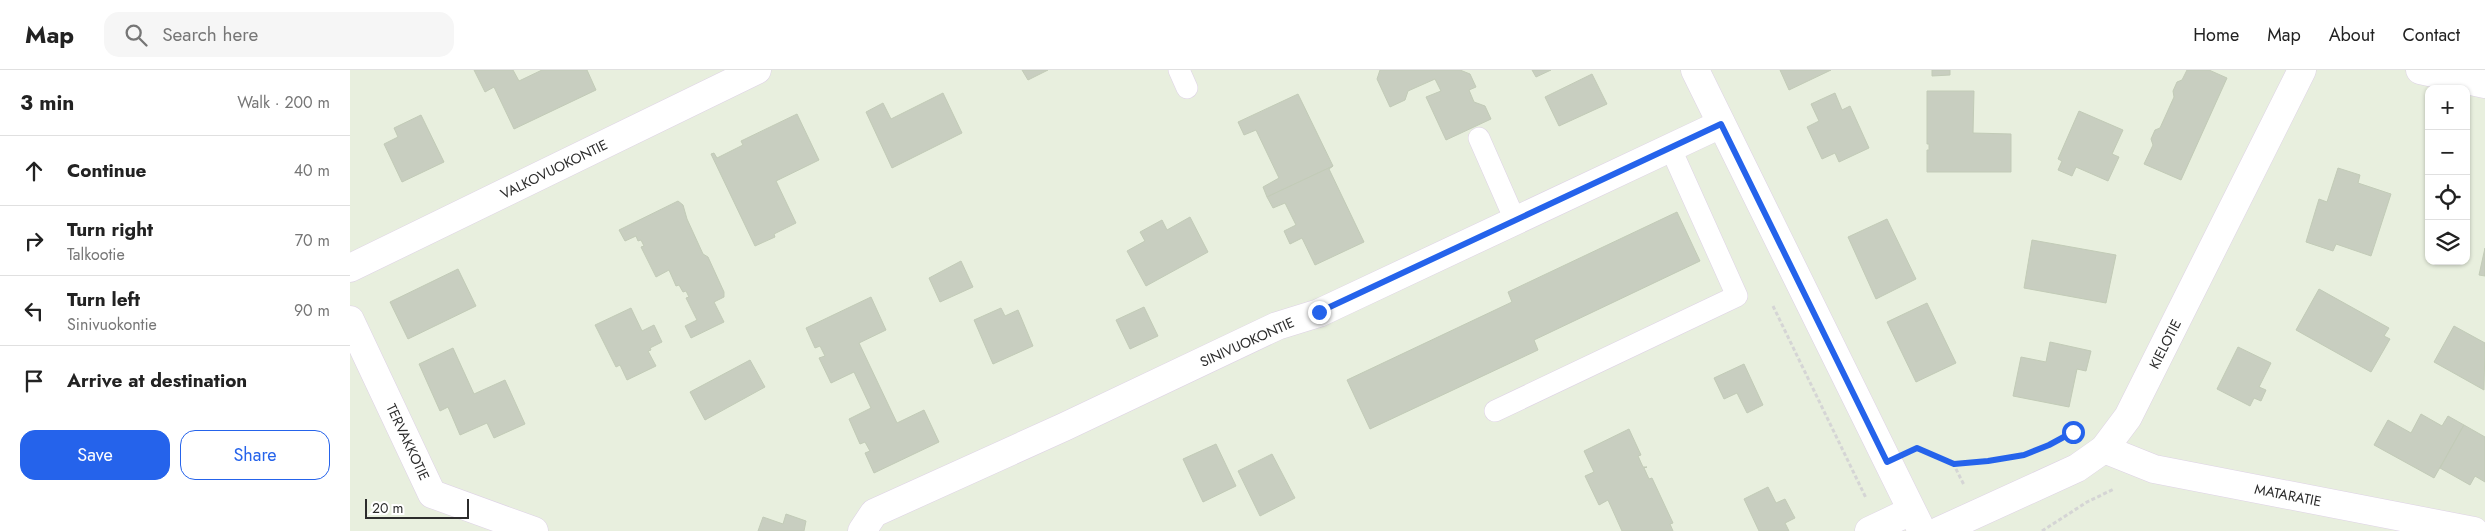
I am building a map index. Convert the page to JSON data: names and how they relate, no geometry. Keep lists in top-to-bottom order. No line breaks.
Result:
{"streets":{"street":["VALKOVUOKONTIE","SINIVUOKONTIE","KIELOTIE","TERVAKKOTIE","MATARATIE"]},"crossings":[["KIELOTIE","MATARATIE"]],"scale_bar":"20 m","page":{"header":"Map","search":"Search here","nav":["Home","Map","About","Contact"],"heading":["3 min","Walk · 200 m"],"map_buttons":["+","−"],"list":[["Continue","40 m"],["Turn right","Talkootie","70 m"],["Turn left","Sinivuokontie","90 m"],"Arrive at destination"],"buttons":["Save","Share"],"scale":"20 m"}}
